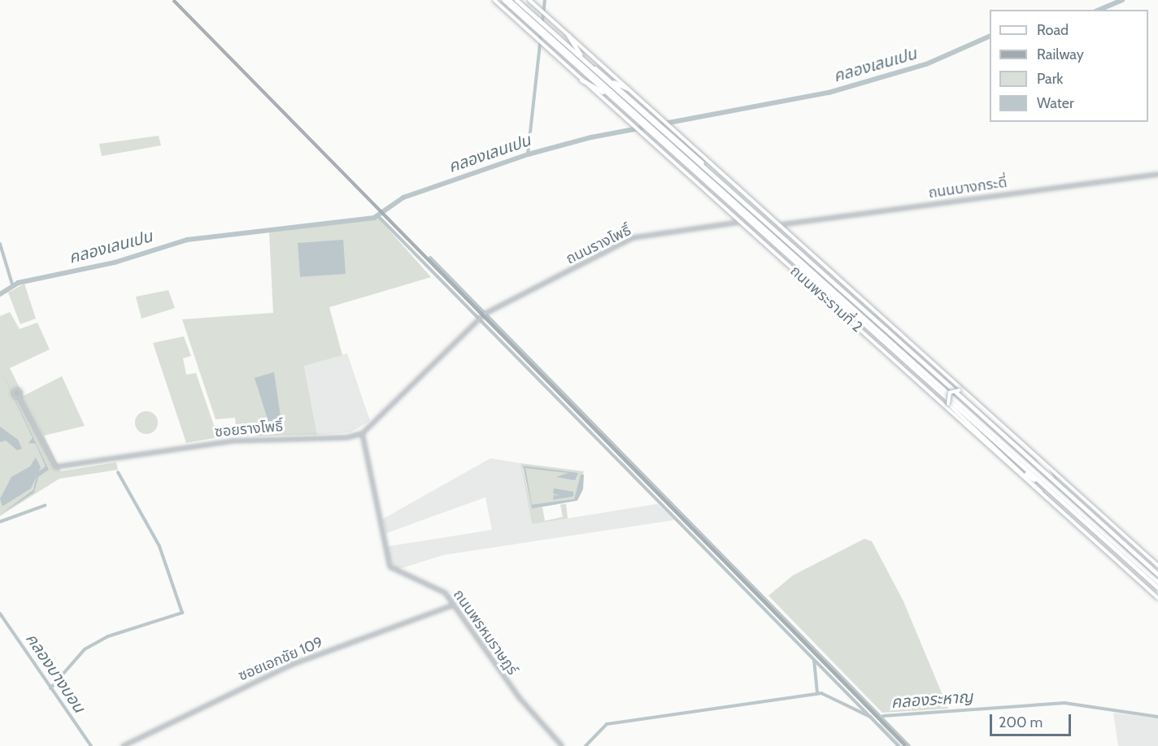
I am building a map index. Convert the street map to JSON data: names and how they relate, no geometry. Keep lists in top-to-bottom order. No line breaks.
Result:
{"streets":{"highway":["ถนนพระรามที่ 2"],"street":["ถนนบางกระดี่","ถนนรางโพธิ์","ซอยรางโพธิ์","ถนนพรหมราษฎร์","ซอยเอกชัย 109"]},"crossings":[["ถนนบางกระดี่","ถนนพระรามที่ 2"],["ถนนรางโพธิ์","ถนนพระรามที่ 2"],["ถนนรางโพธิ์","ซอยรางโพธิ์"],["ถนนรางโพธิ์","ถนนพรหมราษฎร์"],["ซอยรางโพธิ์","ถนนพรหมราษฎร์"],["ถนนพรหมราษฎร์","ซอยเอกชัย 109"]],"water":["คลองเลนเปน","คลองบางบอน","คลองระหาญ"],"legend":["Road","Railway","Park","Water"],"scale_bar":"200 m"}
